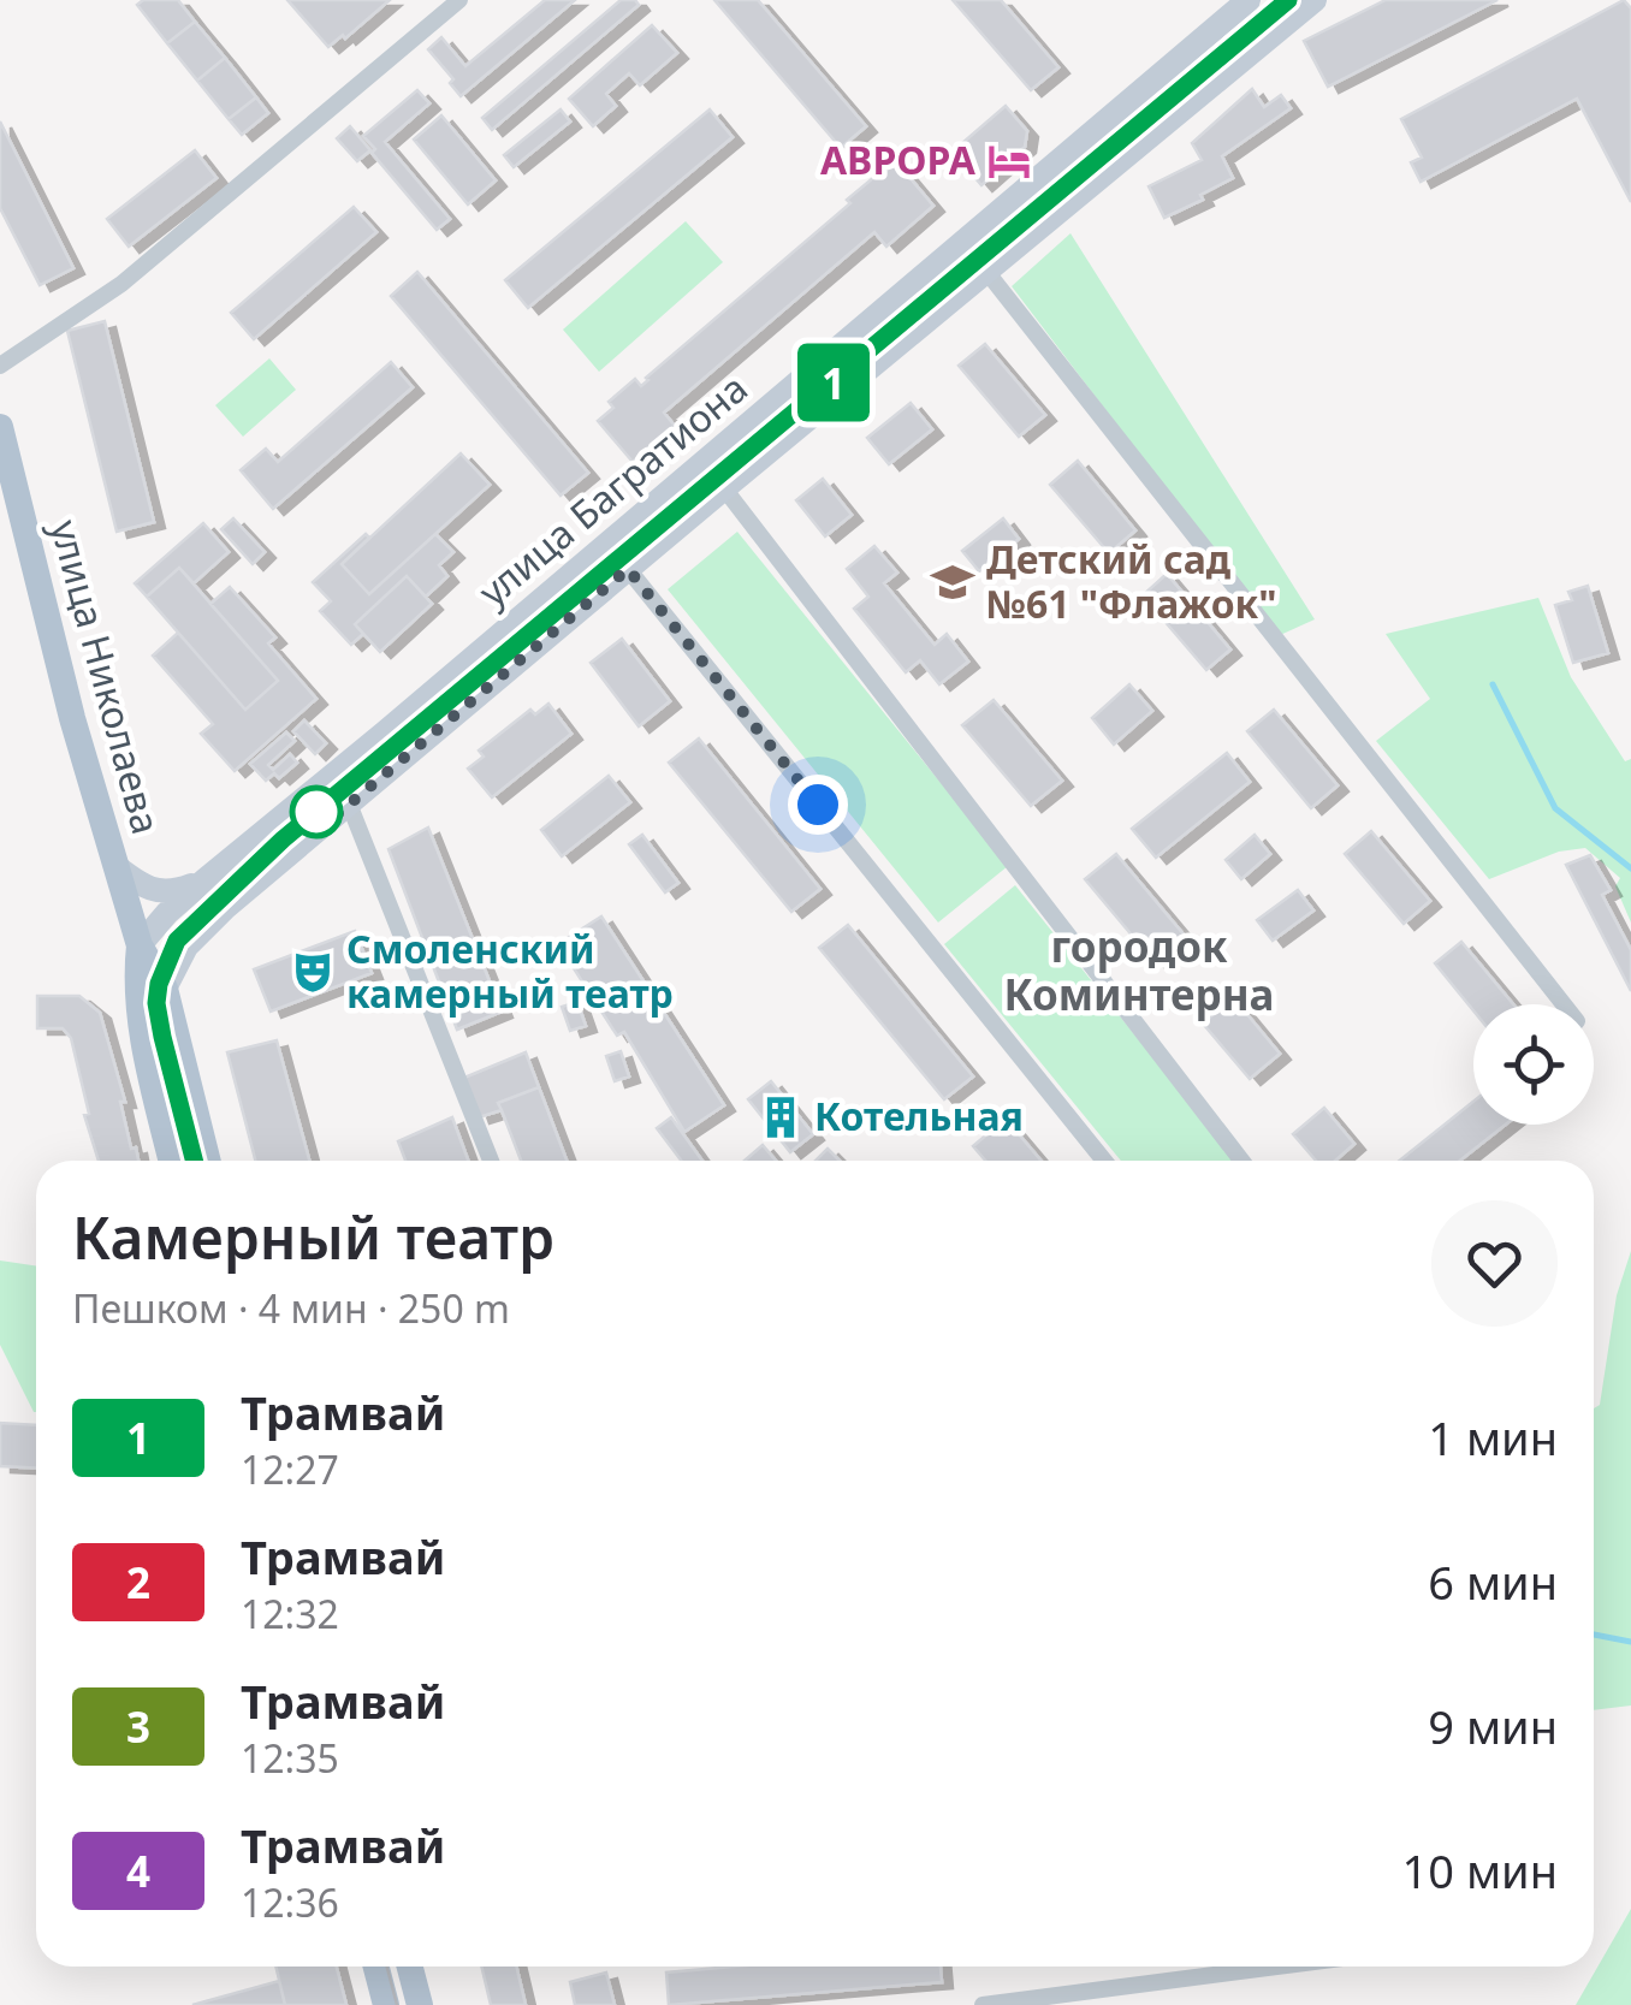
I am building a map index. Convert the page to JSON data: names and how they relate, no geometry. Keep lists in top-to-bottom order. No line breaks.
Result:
{"streets":{"main road":["улица Багратиона","улица Николаева"]},"crossings":[["улица Багратиона","улица Николаева"]],"districts":["городок Коминтерна"],"places":{"hotel":["ABPOPA"],"school or university":["Детский сад №61 \"Флажок\""],"theatre":["Смоленский камерный театр"],"building":["Котельная"]},"lines":["tram line 1"],"page":{"on_map":"1","heading":["Камерный театр","Пешком · 4 мин · 250 m"],"list":[{"mark":"1","name":"Трамвай","note":"12:27","value":"1 мин"},{"mark":"2","name":"Трамвай","note":"12:32","value":"6 мин"},{"mark":"3","name":"Трамвай","note":"12:35","value":"9 мин"},{"mark":"4","name":"Трамвай","note":"12:36","value":"10 мин"}]}}
